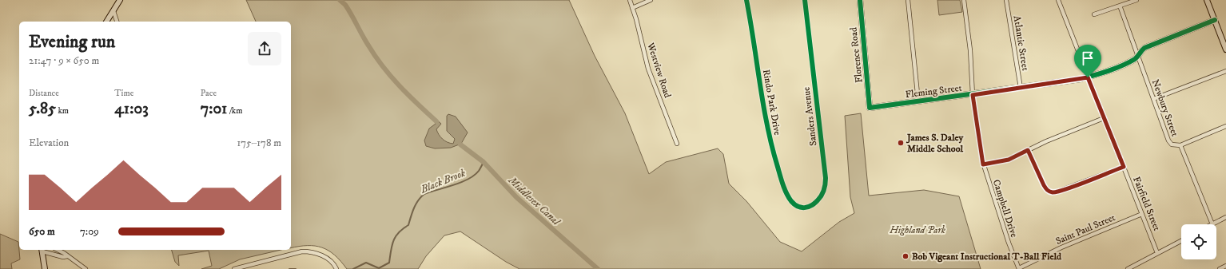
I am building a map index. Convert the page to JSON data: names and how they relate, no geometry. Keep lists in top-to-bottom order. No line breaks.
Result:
{"streets":{"street":["Atlantic Street","Florence Road","Westview Road","Fleming Street","Rindo Park Drive","Newbury Street","Sanders Avenue","Fairfield Street","Campbell Drive","Saint Paul Street"]},"crossings":[["Atlantic Street","Fleming Street"],["Florence Road","Fleming Street"],["Fleming Street","Newbury Street"],["Fleming Street","Fairfield Street"],["Fleming Street","Campbell Drive"],["Rindo Park Drive","Sanders Avenue"],["Fairfield Street","Saint Paul Street"],["Campbell Drive","Saint Paul Street"]],"water":["Black Brook","Middlesex Canal"],"parks":["Highland Park"],"places":["James S. Daley Middle School","Bob Vigeant Instructional T-Ball Field"],"page":{"heading":["Evening run","21:47 · 9 × 650 m"],"stats":[["Distance","5.85 km"],["Time","41:03"],["Pace","7:01 /km"]],"chart":["Elevation","175–178 m"],"list":[{"name":"650 m","note":"7:09"}]}}
